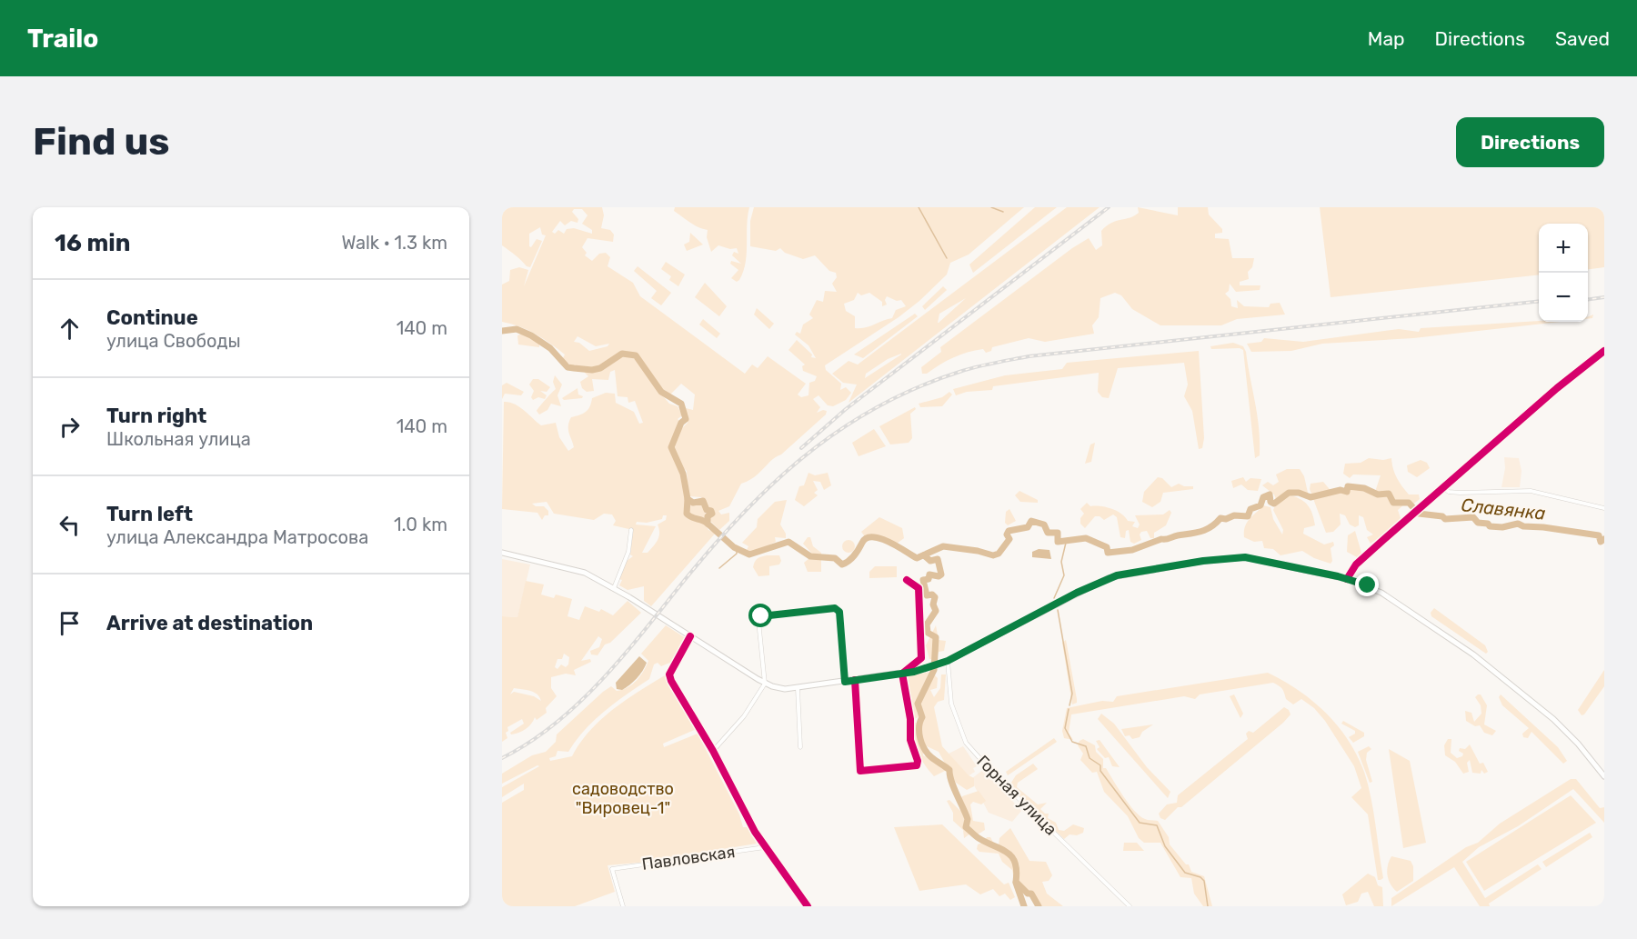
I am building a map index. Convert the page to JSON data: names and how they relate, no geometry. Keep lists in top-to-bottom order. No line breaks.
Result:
{"streets":{"street":["Горная улица","Павловская"]},"water":["Славянка"],"parks":["садоводство \"Вировец-1\""],"page":{"header":"Trailo","nav":["Map","Directions","Saved"],"buttons":"Directions","title":"Find us","heading":["16 min","Walk · 1.3 km"],"map_buttons":["+","−"],"list":[["Continue","улица Свободы","140 m"],["Turn right","Школьная улица","140 m"],["Turn left","улица Александра Матросова","1.0 km"],"Arrive at destination"]}}
